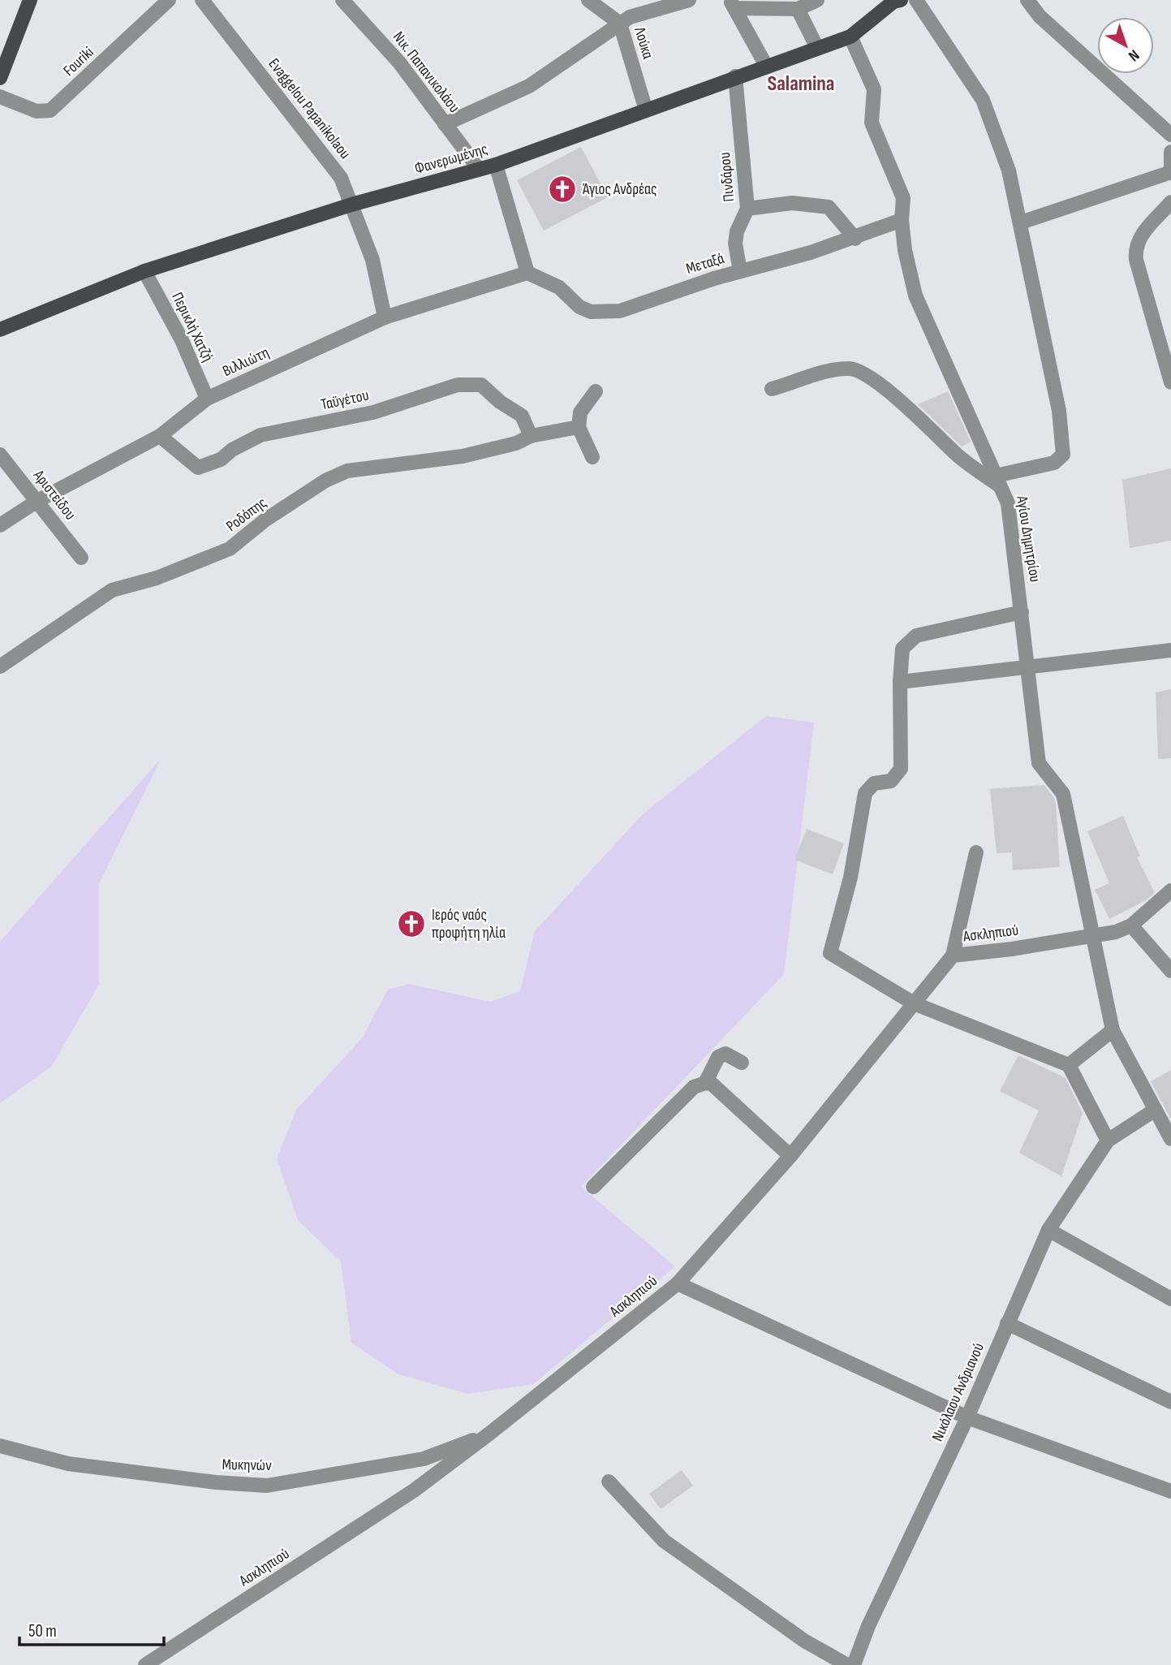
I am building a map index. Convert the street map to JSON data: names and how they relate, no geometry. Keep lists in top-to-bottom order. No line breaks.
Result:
{"streets":{"main road":["Φανερωμένης"],"street":["Λούκα","Fouriki","Νικ. Παπανικολάου","Evaggelou Papanikolaou","Πινδάρου","Μεταξά","Περικλή Χατζή","Βιλλιώτη","Ταϋγέτου","Αριστείδου","Ροδόπης","Αγίου Δημητρίου","Ασκληπιού","Νικόλαου Ανδριανού","Μυκηνών"]},"crossings":[["Λούκα","Φανερωμένης"],["Νικ. Παπανικολάου","Φανερωμένης"],["Evaggelou Papanikolaou","Φανερωμένης"],["Evaggelou Papanikolaou","Βιλλιώτη"],["Φανερωμένης","Πινδάρου"],["Φανερωμένης","Περικλή Χατζή"],["Φανερωμένης","Αγίου Δημητρίου"],["Πινδάρου","Μεταξά"],["Μεταξά","Βιλλιώτη"],["Μεταξά","Αγίου Δημητρίου"],["Περικλή Χατζή","Βιλλιώτη"],["Βιλλιώτη","Ταϋγέτου"],["Βιλλιώτη","Αριστείδου"],["Ταϋγέτου","Ροδόπης"],["Αγίου Δημητρίου","Ασκληπιού"],["Ασκληπιού","Μυκηνών"]],"districts":["Salamina"],"places":{"church":["Άγιος Ανδρέας","Ιερός ναός προφήτη ηλία"]},"scale_bar":"50 m","north":"bottom right"}
